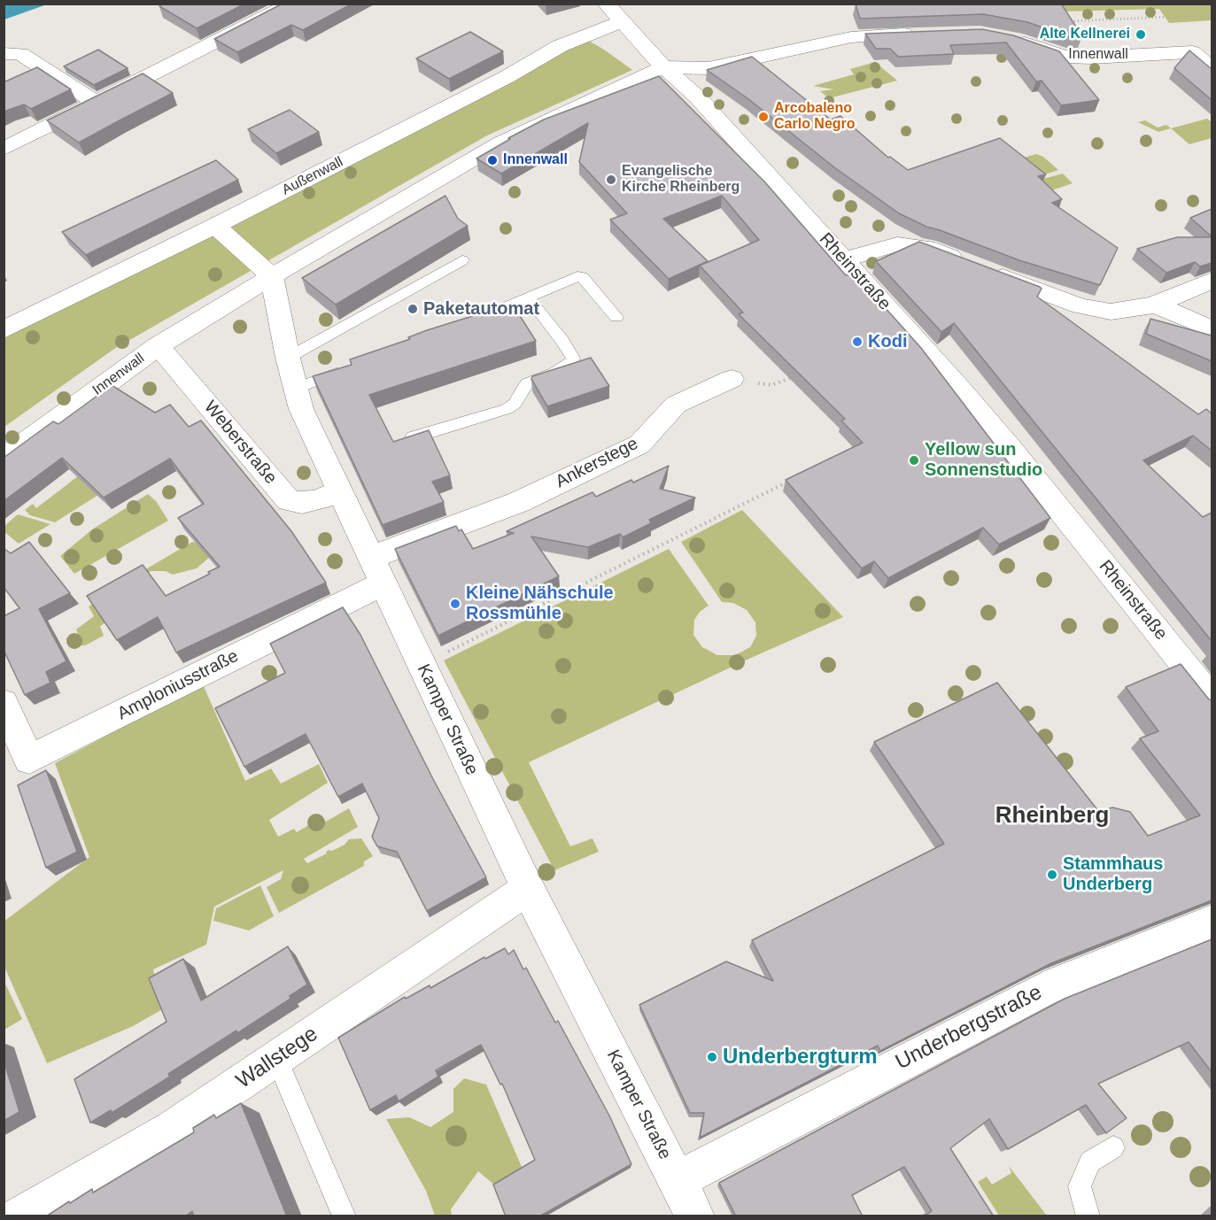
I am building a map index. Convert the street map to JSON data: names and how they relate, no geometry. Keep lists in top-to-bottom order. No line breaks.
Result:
{"streets":{"street":["Innenwall","Außenwall","Rheinstraße","Weberstraße","Ankerstege","Amploniusstraße","Kamper Straße","Underbergstraße","Wallstege"]},"crossings":[["Innenwall","Rheinstraße"],["Innenwall","Weberstraße"],["Innenwall","Kamper Straße"],["Außenwall","Rheinstraße"],["Weberstraße","Kamper Straße"],["Ankerstege","Amploniusstraße"],["Ankerstege","Kamper Straße"],["Amploniusstraße","Kamper Straße"],["Kamper Straße","Underbergstraße"],["Kamper Straße","Wallstege"]],"districts":["Rheinberg"],"places":["Alte Kellnerei","Arcobaleno Carlo Negro","Innenwall","Evangelische Kirche Rheinberg","Paketautomat","Kodi","Yellow sun Sonnenstudio","Kleine Nähschule Rossmühle","Stammhaus Underberg","Underbergturm"]}
